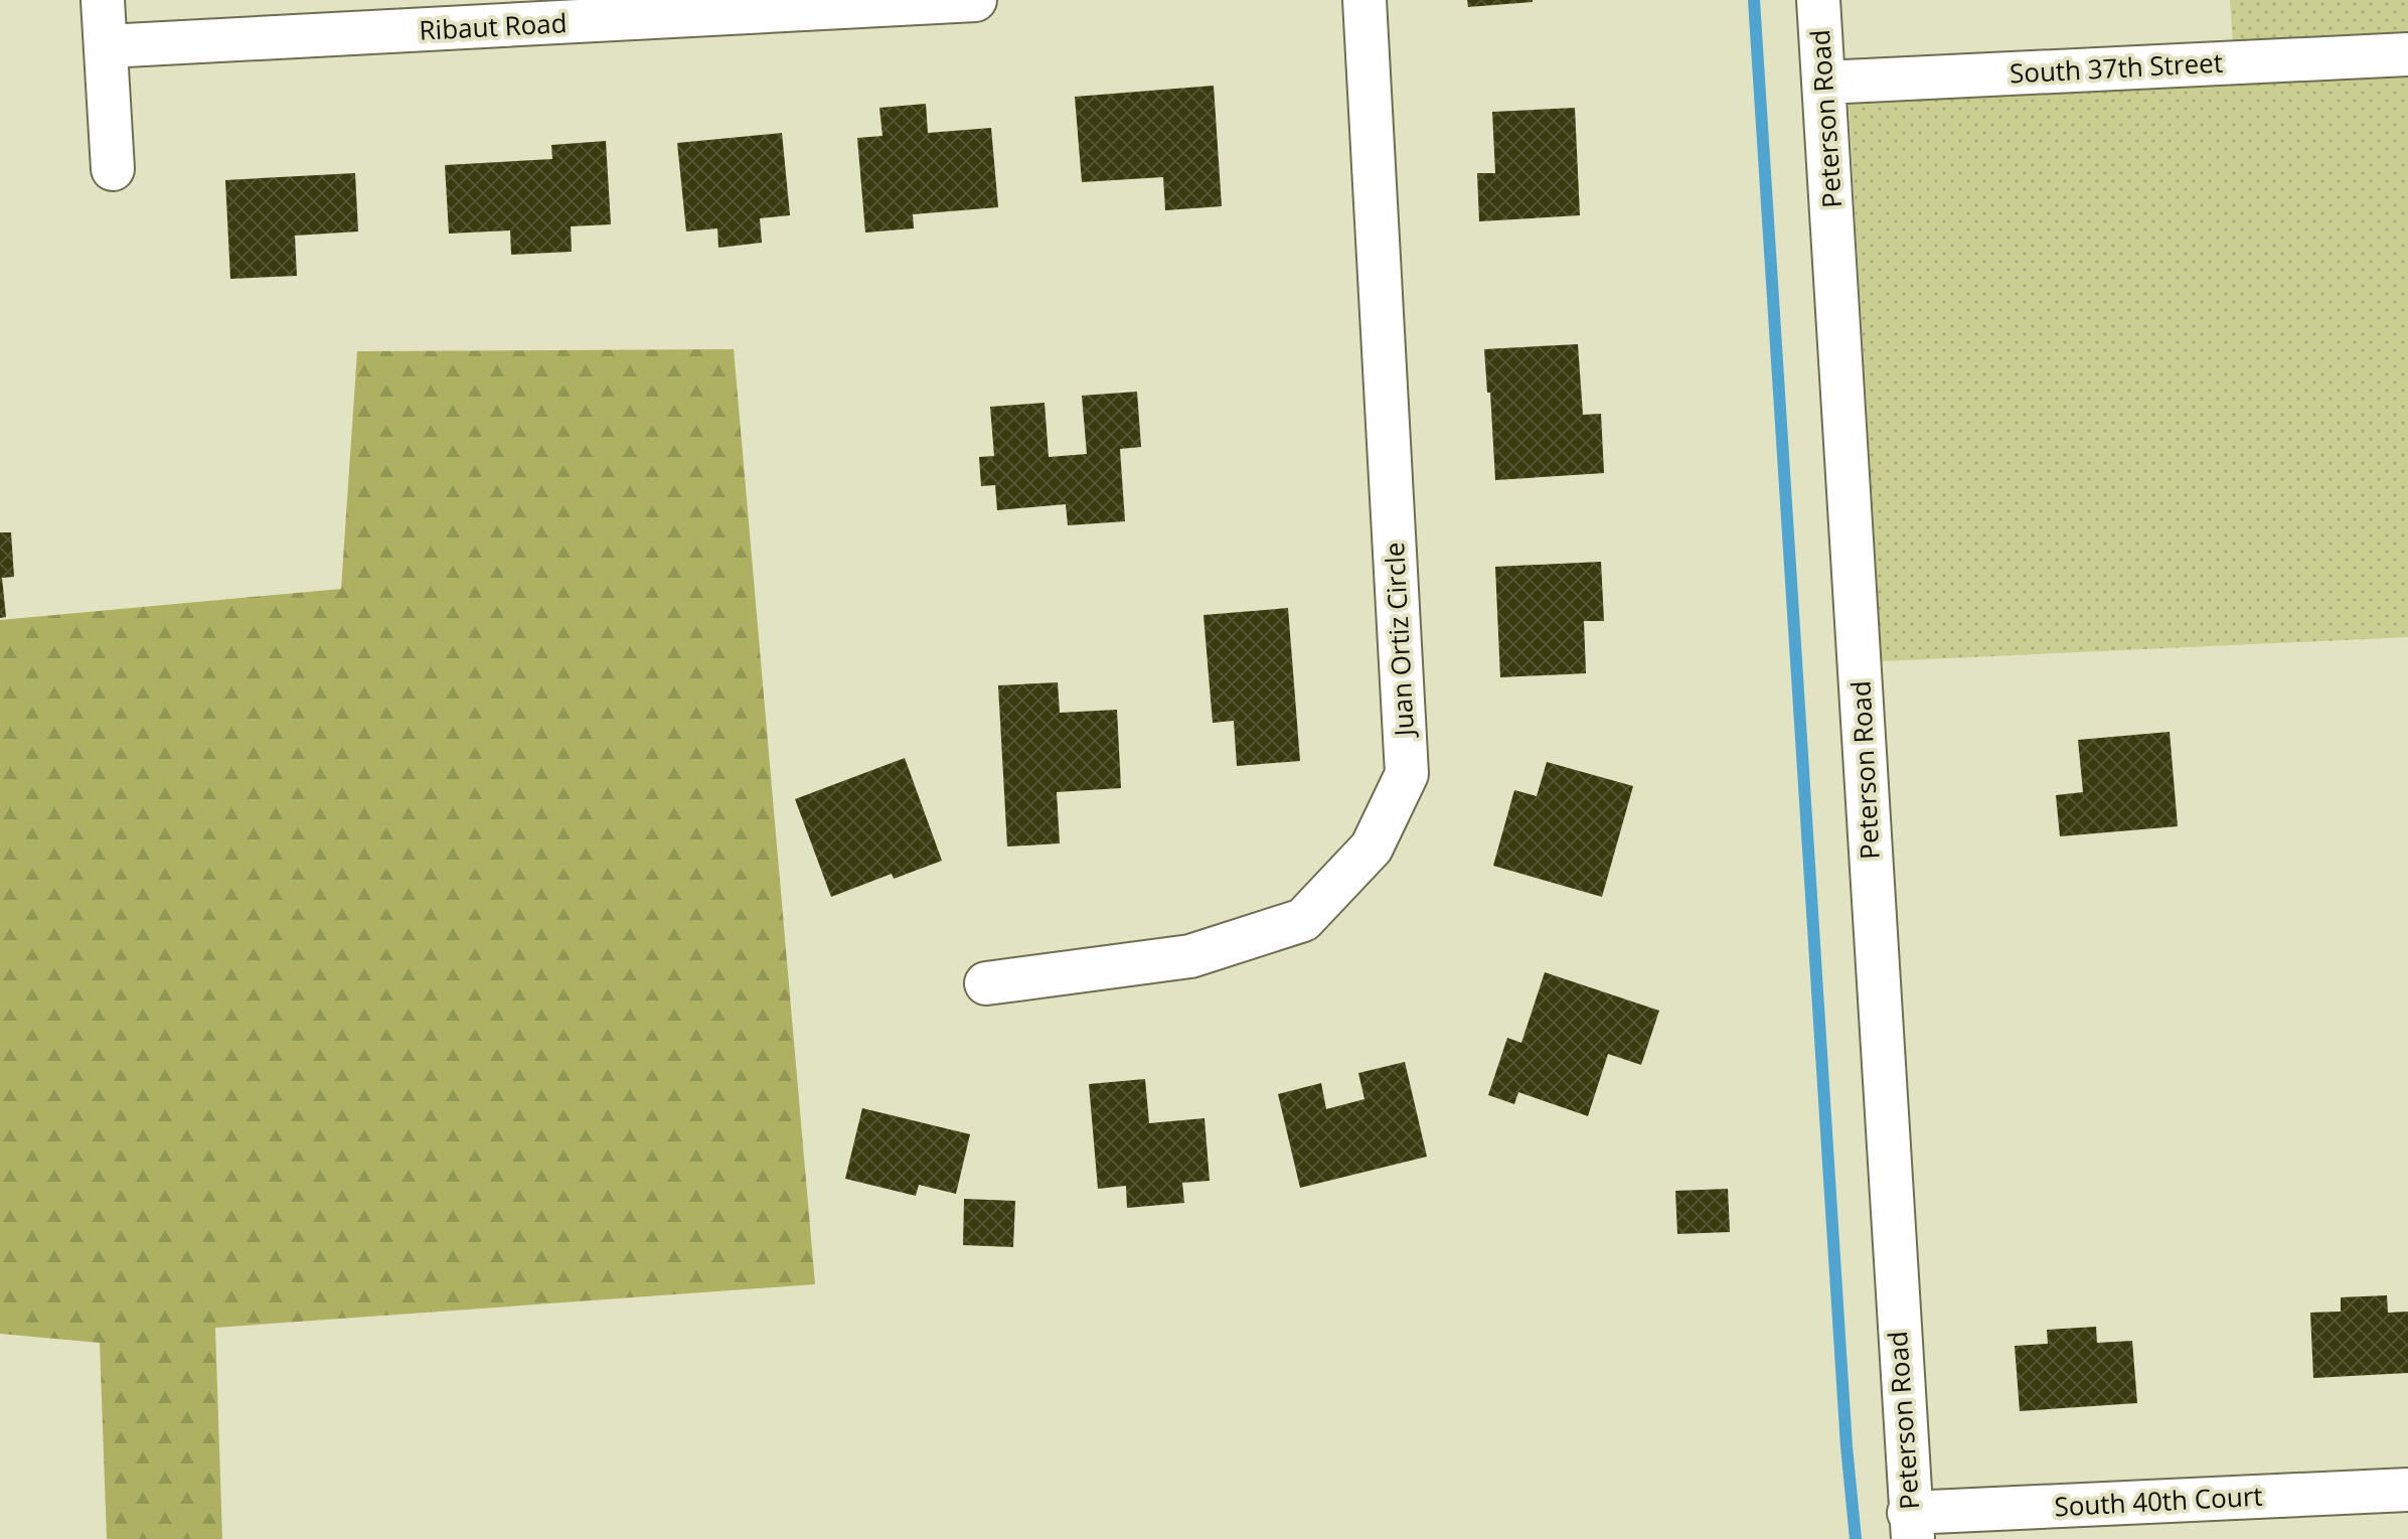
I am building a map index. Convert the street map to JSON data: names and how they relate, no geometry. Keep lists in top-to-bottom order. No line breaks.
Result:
{"streets":{"street":["Ribaut Road","South 37th Street","Peterson Road","Juan Ortiz Circle","South 40th Court"]},"crossings":[["South 37th Street","Peterson Road"],["Peterson Road","South 40th Court"]]}
